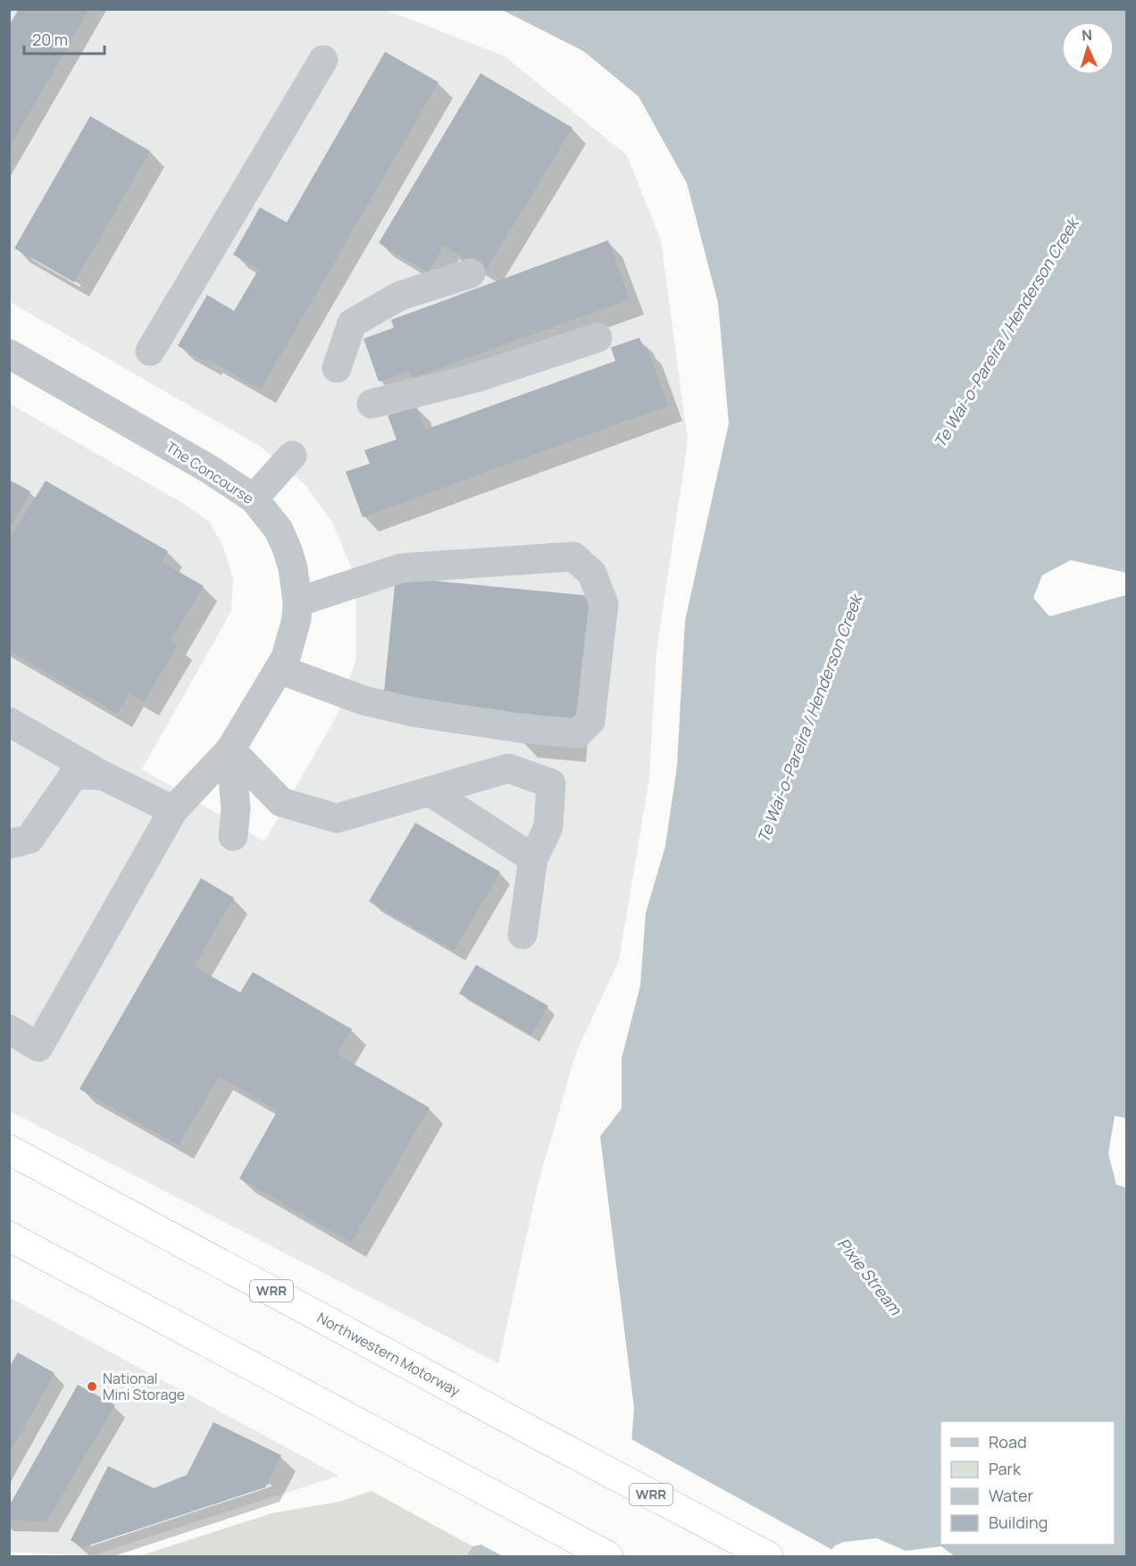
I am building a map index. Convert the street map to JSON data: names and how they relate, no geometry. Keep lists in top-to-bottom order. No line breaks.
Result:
{"streets":{"highway":["WRR","Northwestern Motorway"],"street":["The Concourse"]},"water":["Te Wai-o-Pareira / Henderson Creek","Pixie Stream"],"places":["National Mini Storage"],"legend":["Road","Park","Water","Building"],"scale_bar":"20 m","north":"top"}
